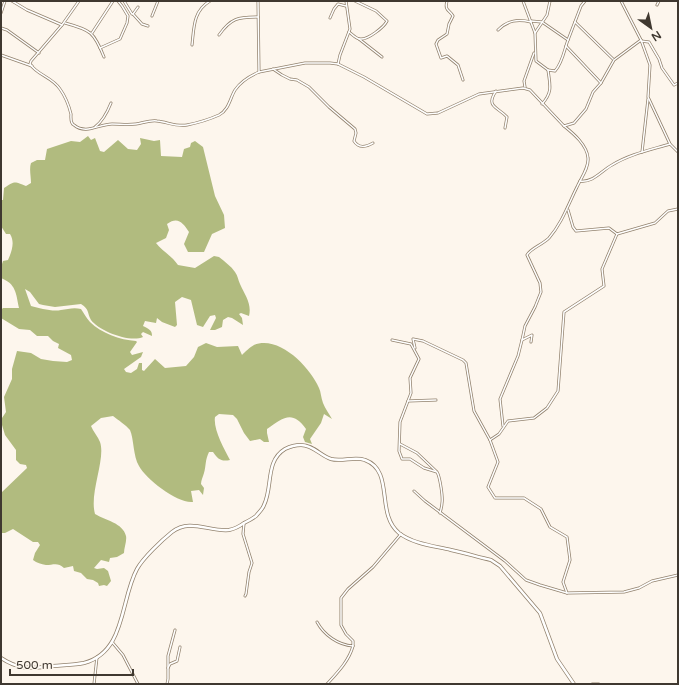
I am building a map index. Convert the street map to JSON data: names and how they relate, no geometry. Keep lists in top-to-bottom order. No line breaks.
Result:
{"scale_bar":"500 m","north":"bottom right"}
